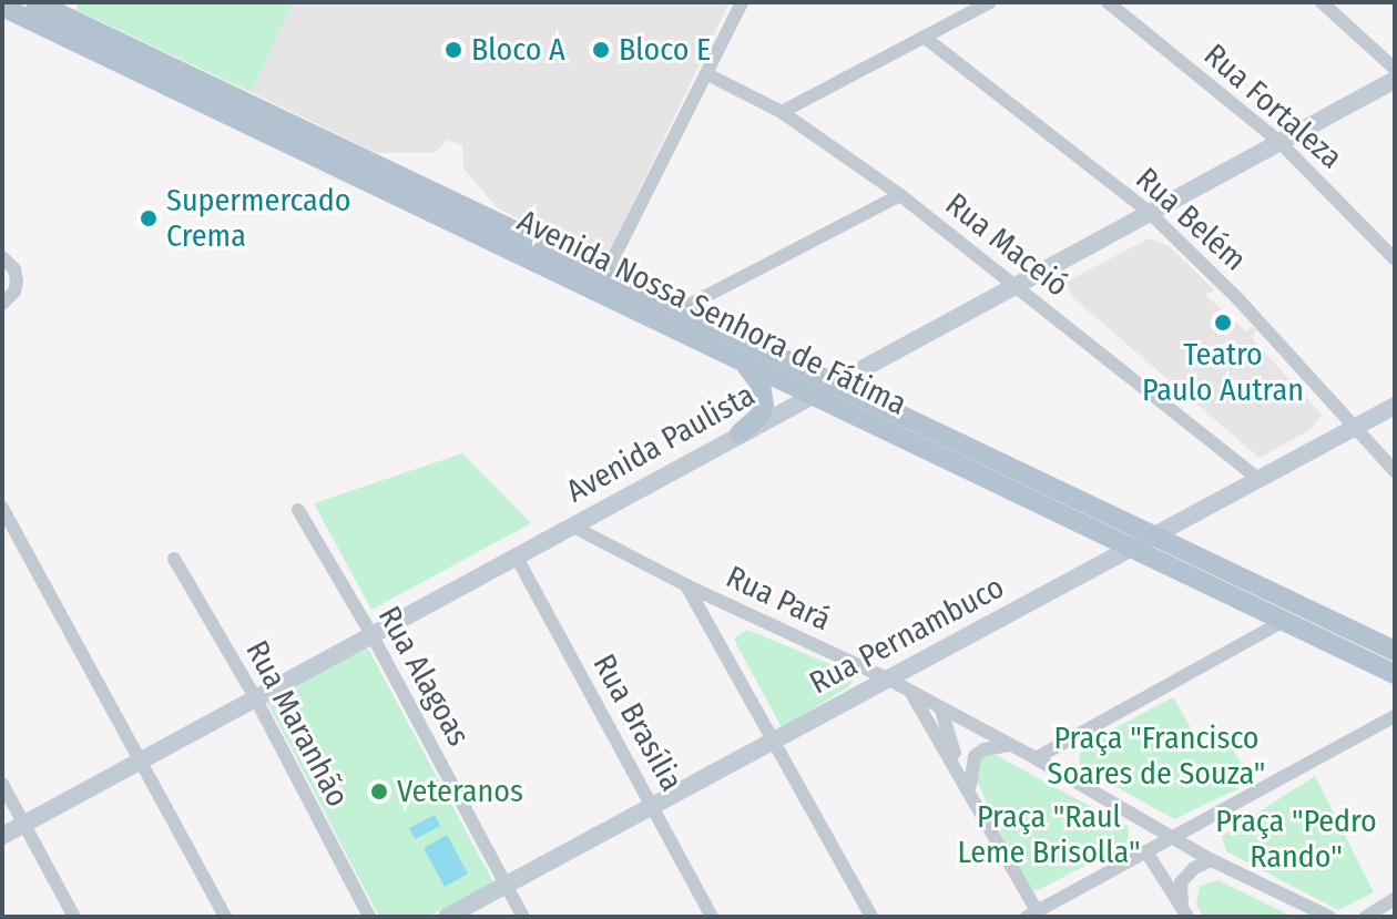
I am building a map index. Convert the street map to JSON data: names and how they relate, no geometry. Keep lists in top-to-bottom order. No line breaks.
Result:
{"streets":{"main road":["Avenida Nossa Senhora de Fátima","Avenida Paulista","Rua Pernambuco"],"street":["Rua Fortaleza","Rua Belém","Rua Maceió","Rua Pará","Rua Alagoas","Rua Brasília","Rua Maranhão"]},"crossings":[["Rua Fortaleza","Avenida Paulista"],["Rua Belém","Avenida Paulista"],["Rua Belém","Rua Pernambuco"],["Rua Maceió","Avenida Paulista"],["Rua Maceió","Rua Pernambuco"],["Avenida Nossa Senhora de Fátima","Avenida Paulista"],["Avenida Nossa Senhora de Fátima","Rua Pernambuco"],["Avenida Paulista","Rua Pará"],["Avenida Paulista","Rua Alagoas"],["Avenida Paulista","Rua Brasília"],["Avenida Paulista","Rua Maranhão"],["Rua Pará","Rua Pernambuco"],["Rua Pernambuco","Rua Alagoas"],["Rua Pernambuco","Rua Brasília"]],"parks":["Praça \"Francisco Soares de Souza\"","Praça \"Raul Leme Brisolla\"","Praça \"Pedro Rando\""],"places":["Bloco A","Bloco E","Supermercado Crema","Teatro Paulo Autran","Veteranos"]}
